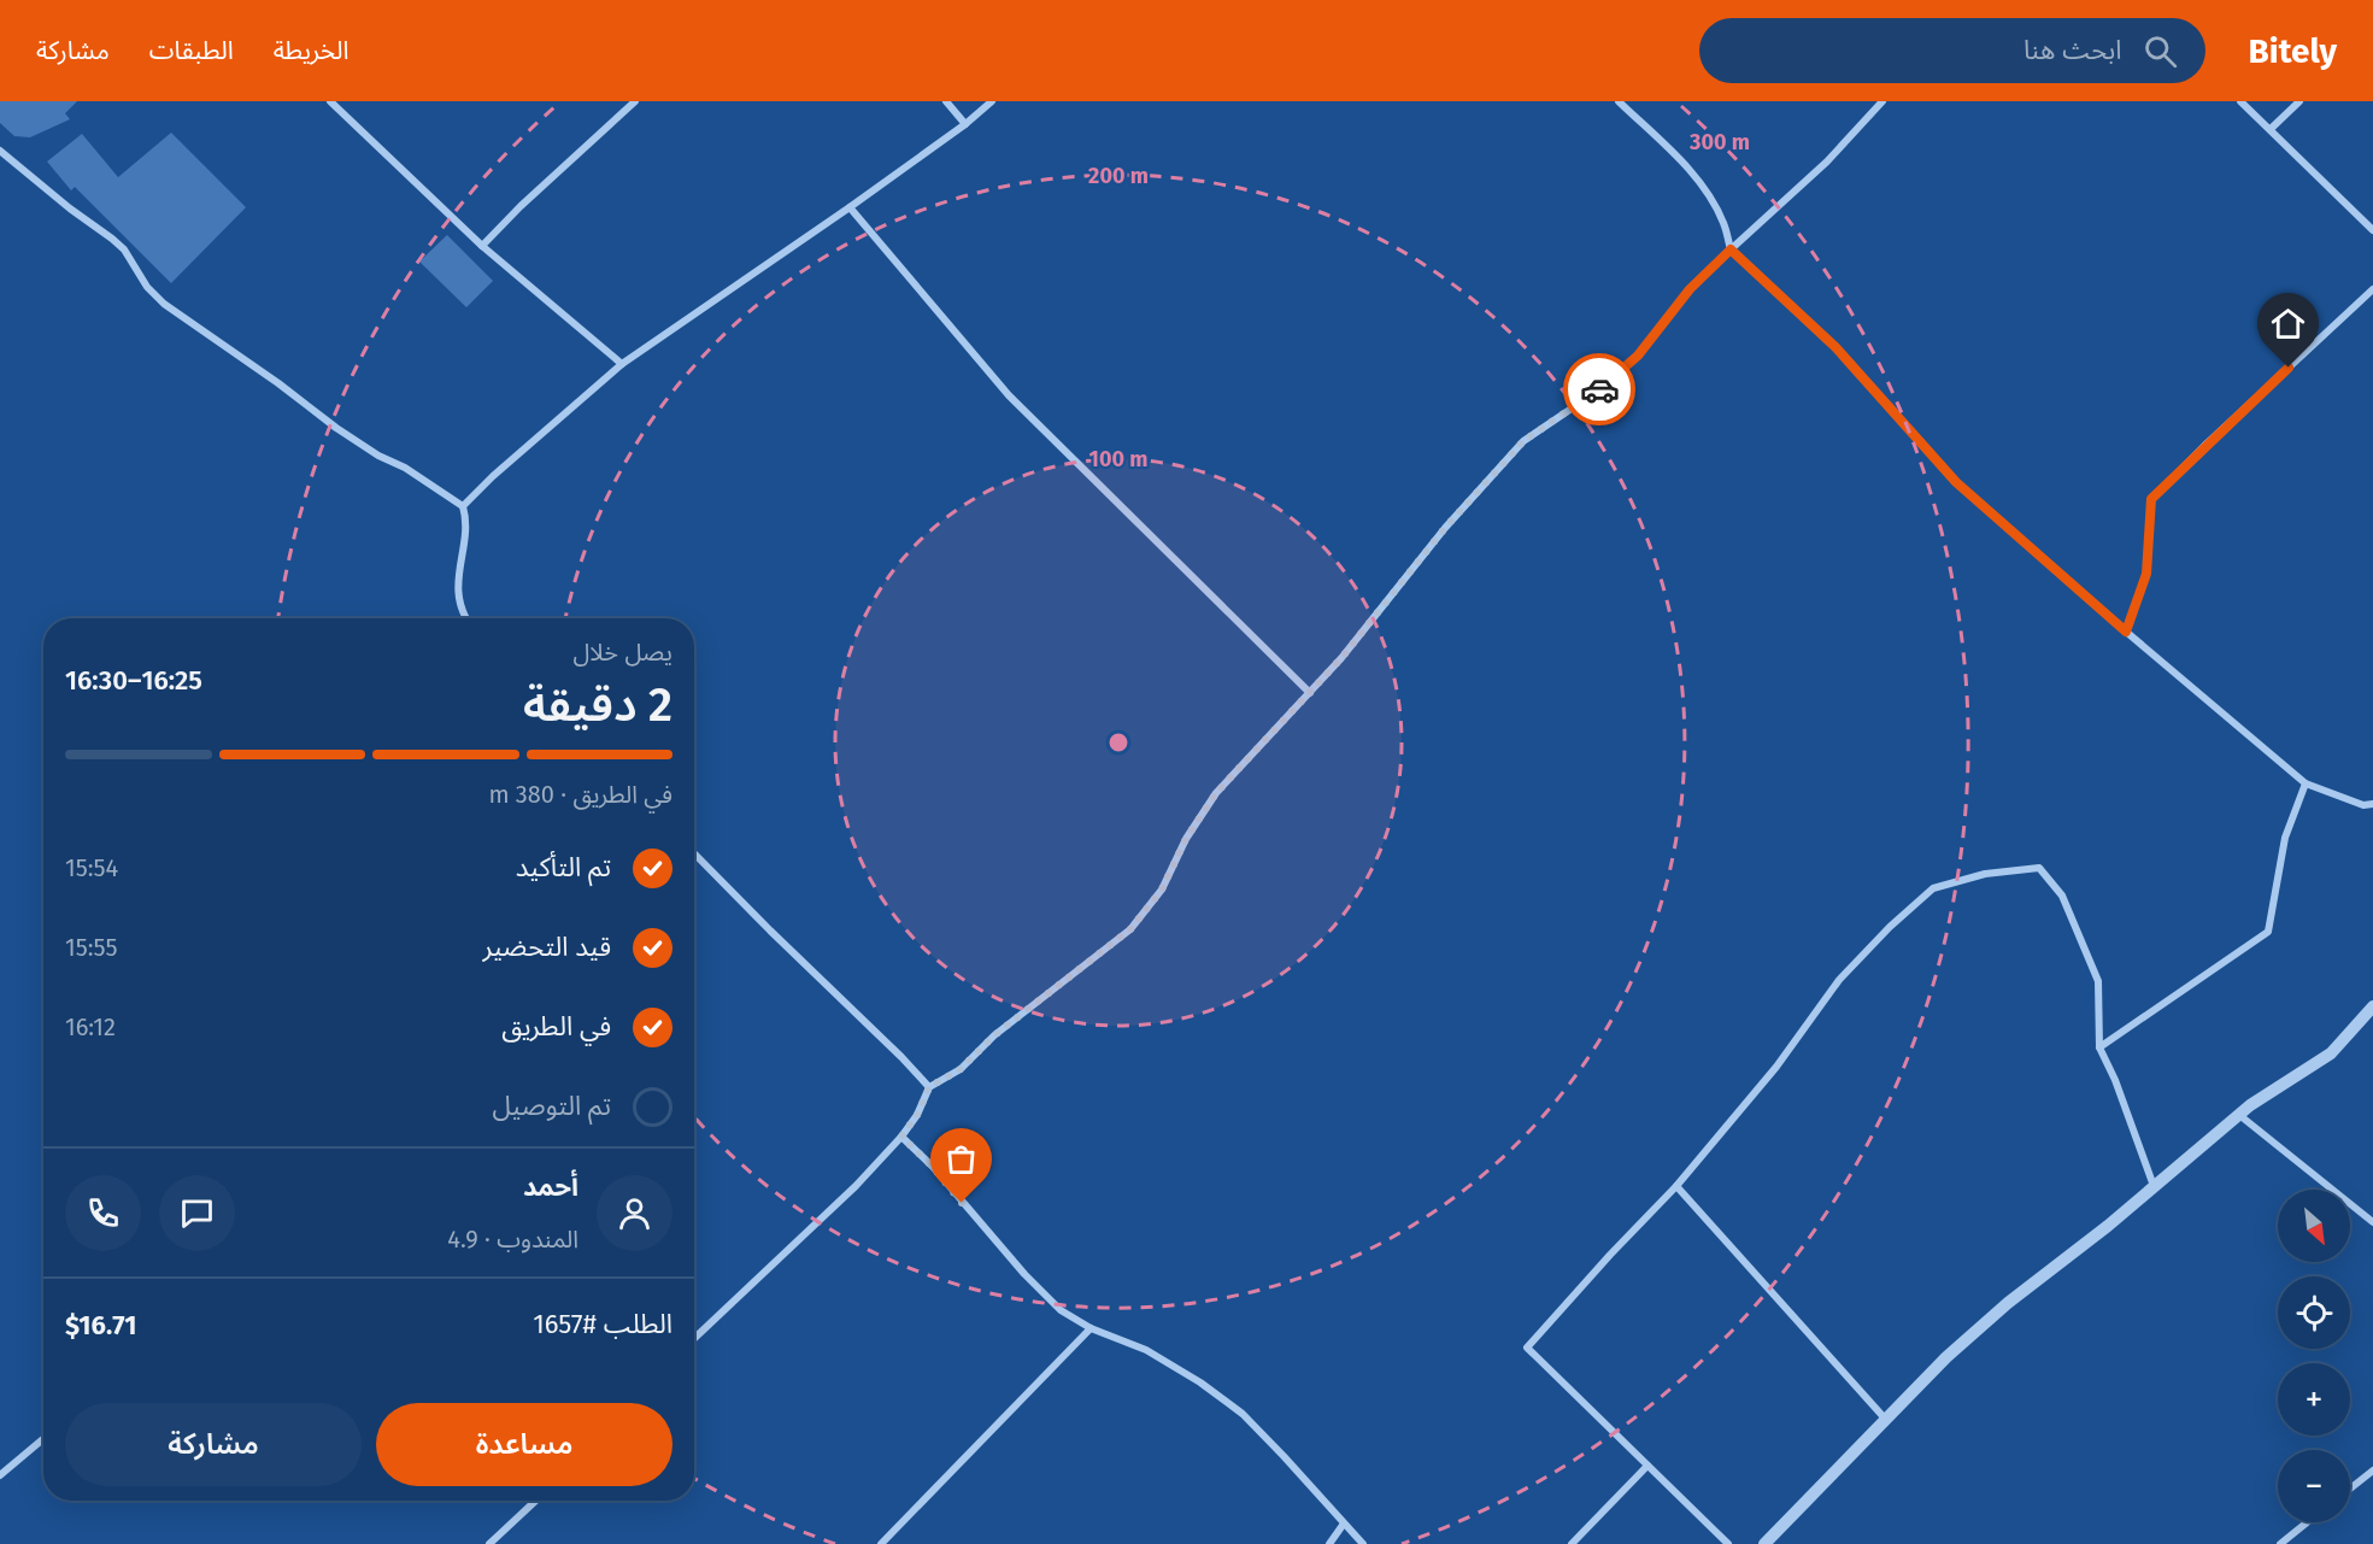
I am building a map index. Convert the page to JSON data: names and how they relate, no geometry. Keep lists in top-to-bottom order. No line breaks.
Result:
{"north":"bottom right","page":{"header":"Bitely","search":"ابحث هنا","nav":["الخريطة","الطبقات","مشاركة"],"heading":["2 دقيقة","يصل خلال","16:25–16:30"],"panel":["أحمد","المندوب · 4.9","الطلب #1657","$16.71"],"bar":"في الطريق · 380 m","list":[["تم التأكيد","15:54"],["قيد التحضير","15:55"],["في الطريق","16:12"],"تم التوصيل"],"map_buttons":["+","−"],"buttons":["مساعدة","مشاركة"]},"rings":["300 m","200 m","100 m"]}
